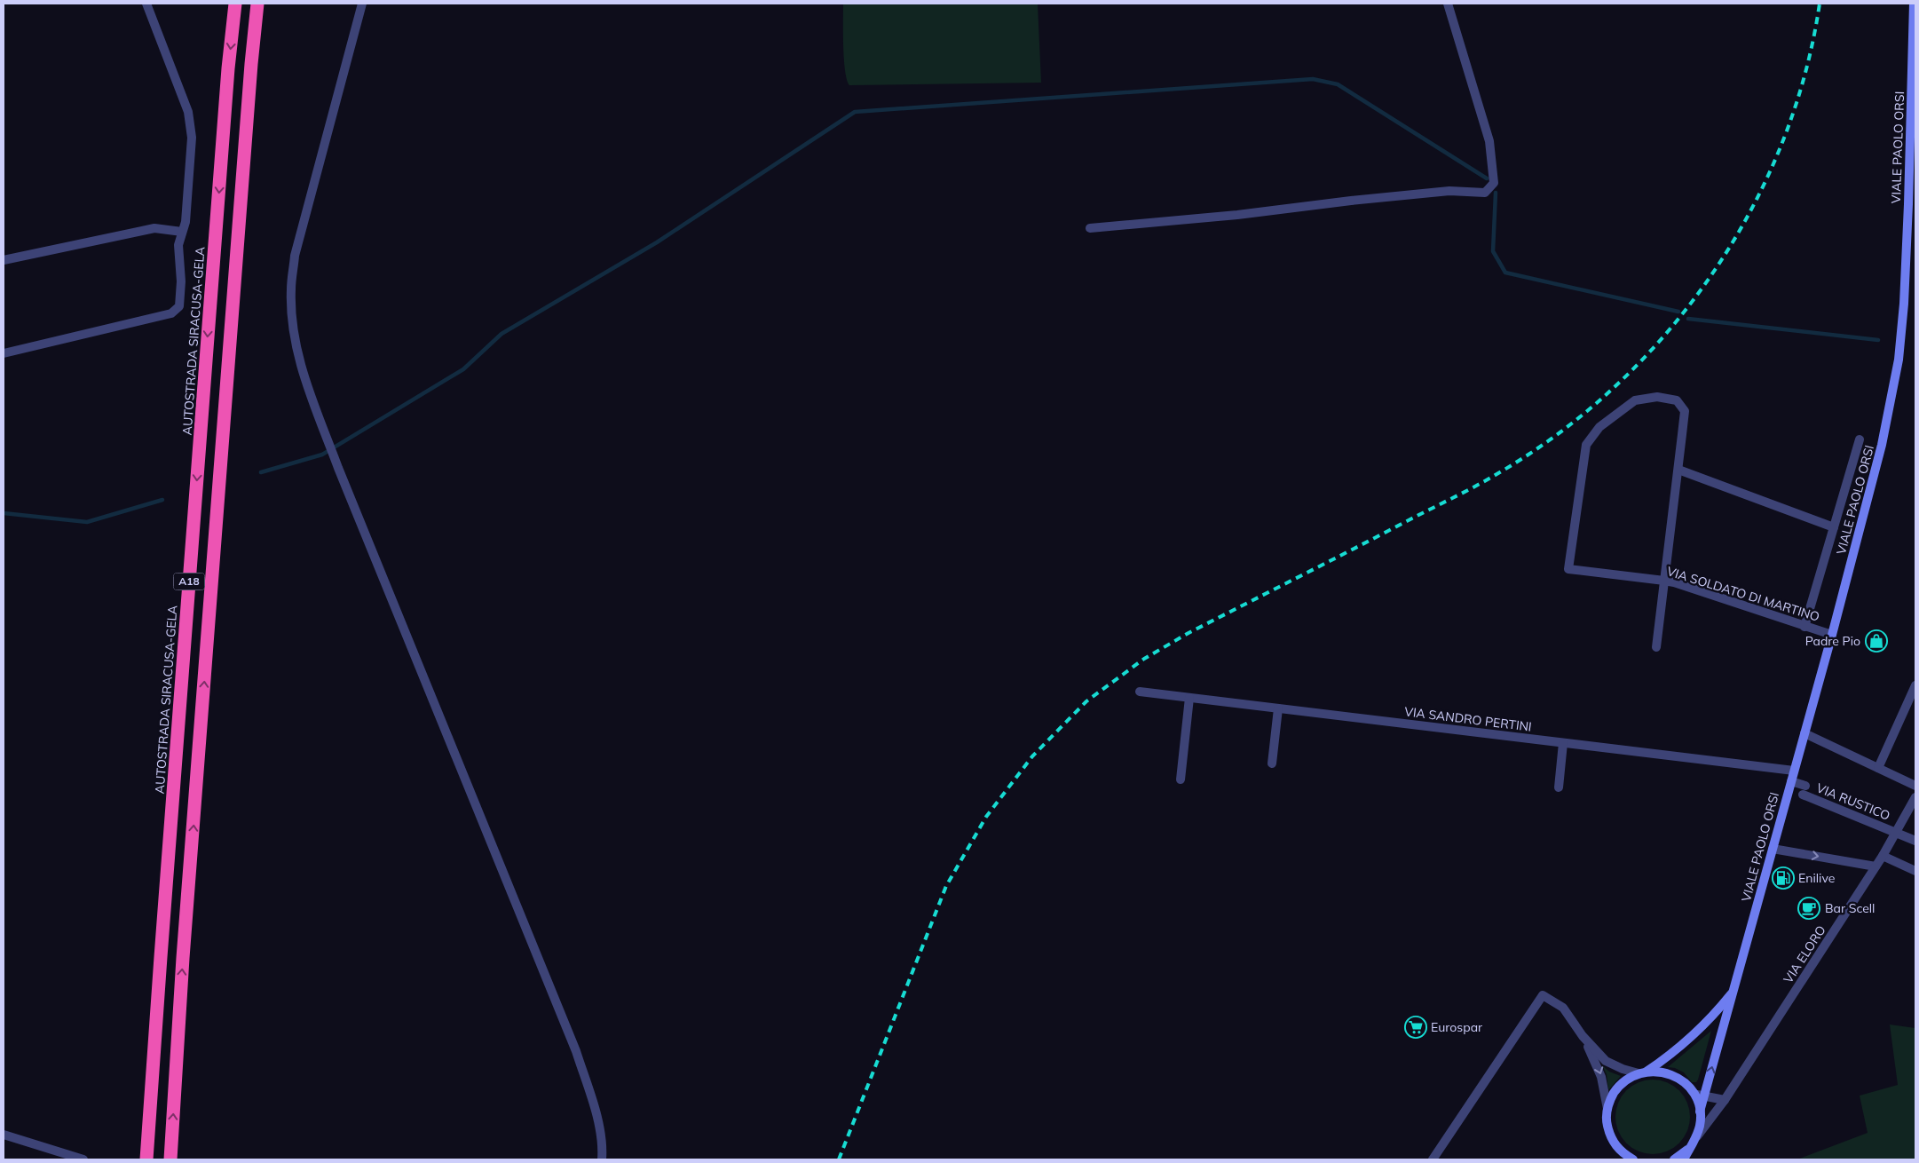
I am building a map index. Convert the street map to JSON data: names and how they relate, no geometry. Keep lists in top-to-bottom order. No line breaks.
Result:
{"streets":{"highway":["AUTOSTRADA SIRACUSA-GELA","A18"],"main road":["VIALE PAOLO ORSI"],"street":["VIA SOLDATO DI MARTINO","VIA SANDRO PERTINI","VIA RUSTICO","VIA ELORO"]},"crossings":[["VIALE PAOLO ORSI","VIA SOLDATO DI MARTINO"],["VIALE PAOLO ORSI","VIA SANDRO PERTINI"],["VIALE PAOLO ORSI","VIA RUSTICO"],["VIALE PAOLO ORSI","VIA ELORO"],["VIA RUSTICO","VIA ELORO"]],"places":{"shop":["Padre Pio"],"fuel station":["Enilive"],"cafe":["Bar Scell"],"supermarket":["Eurospar"]}}
